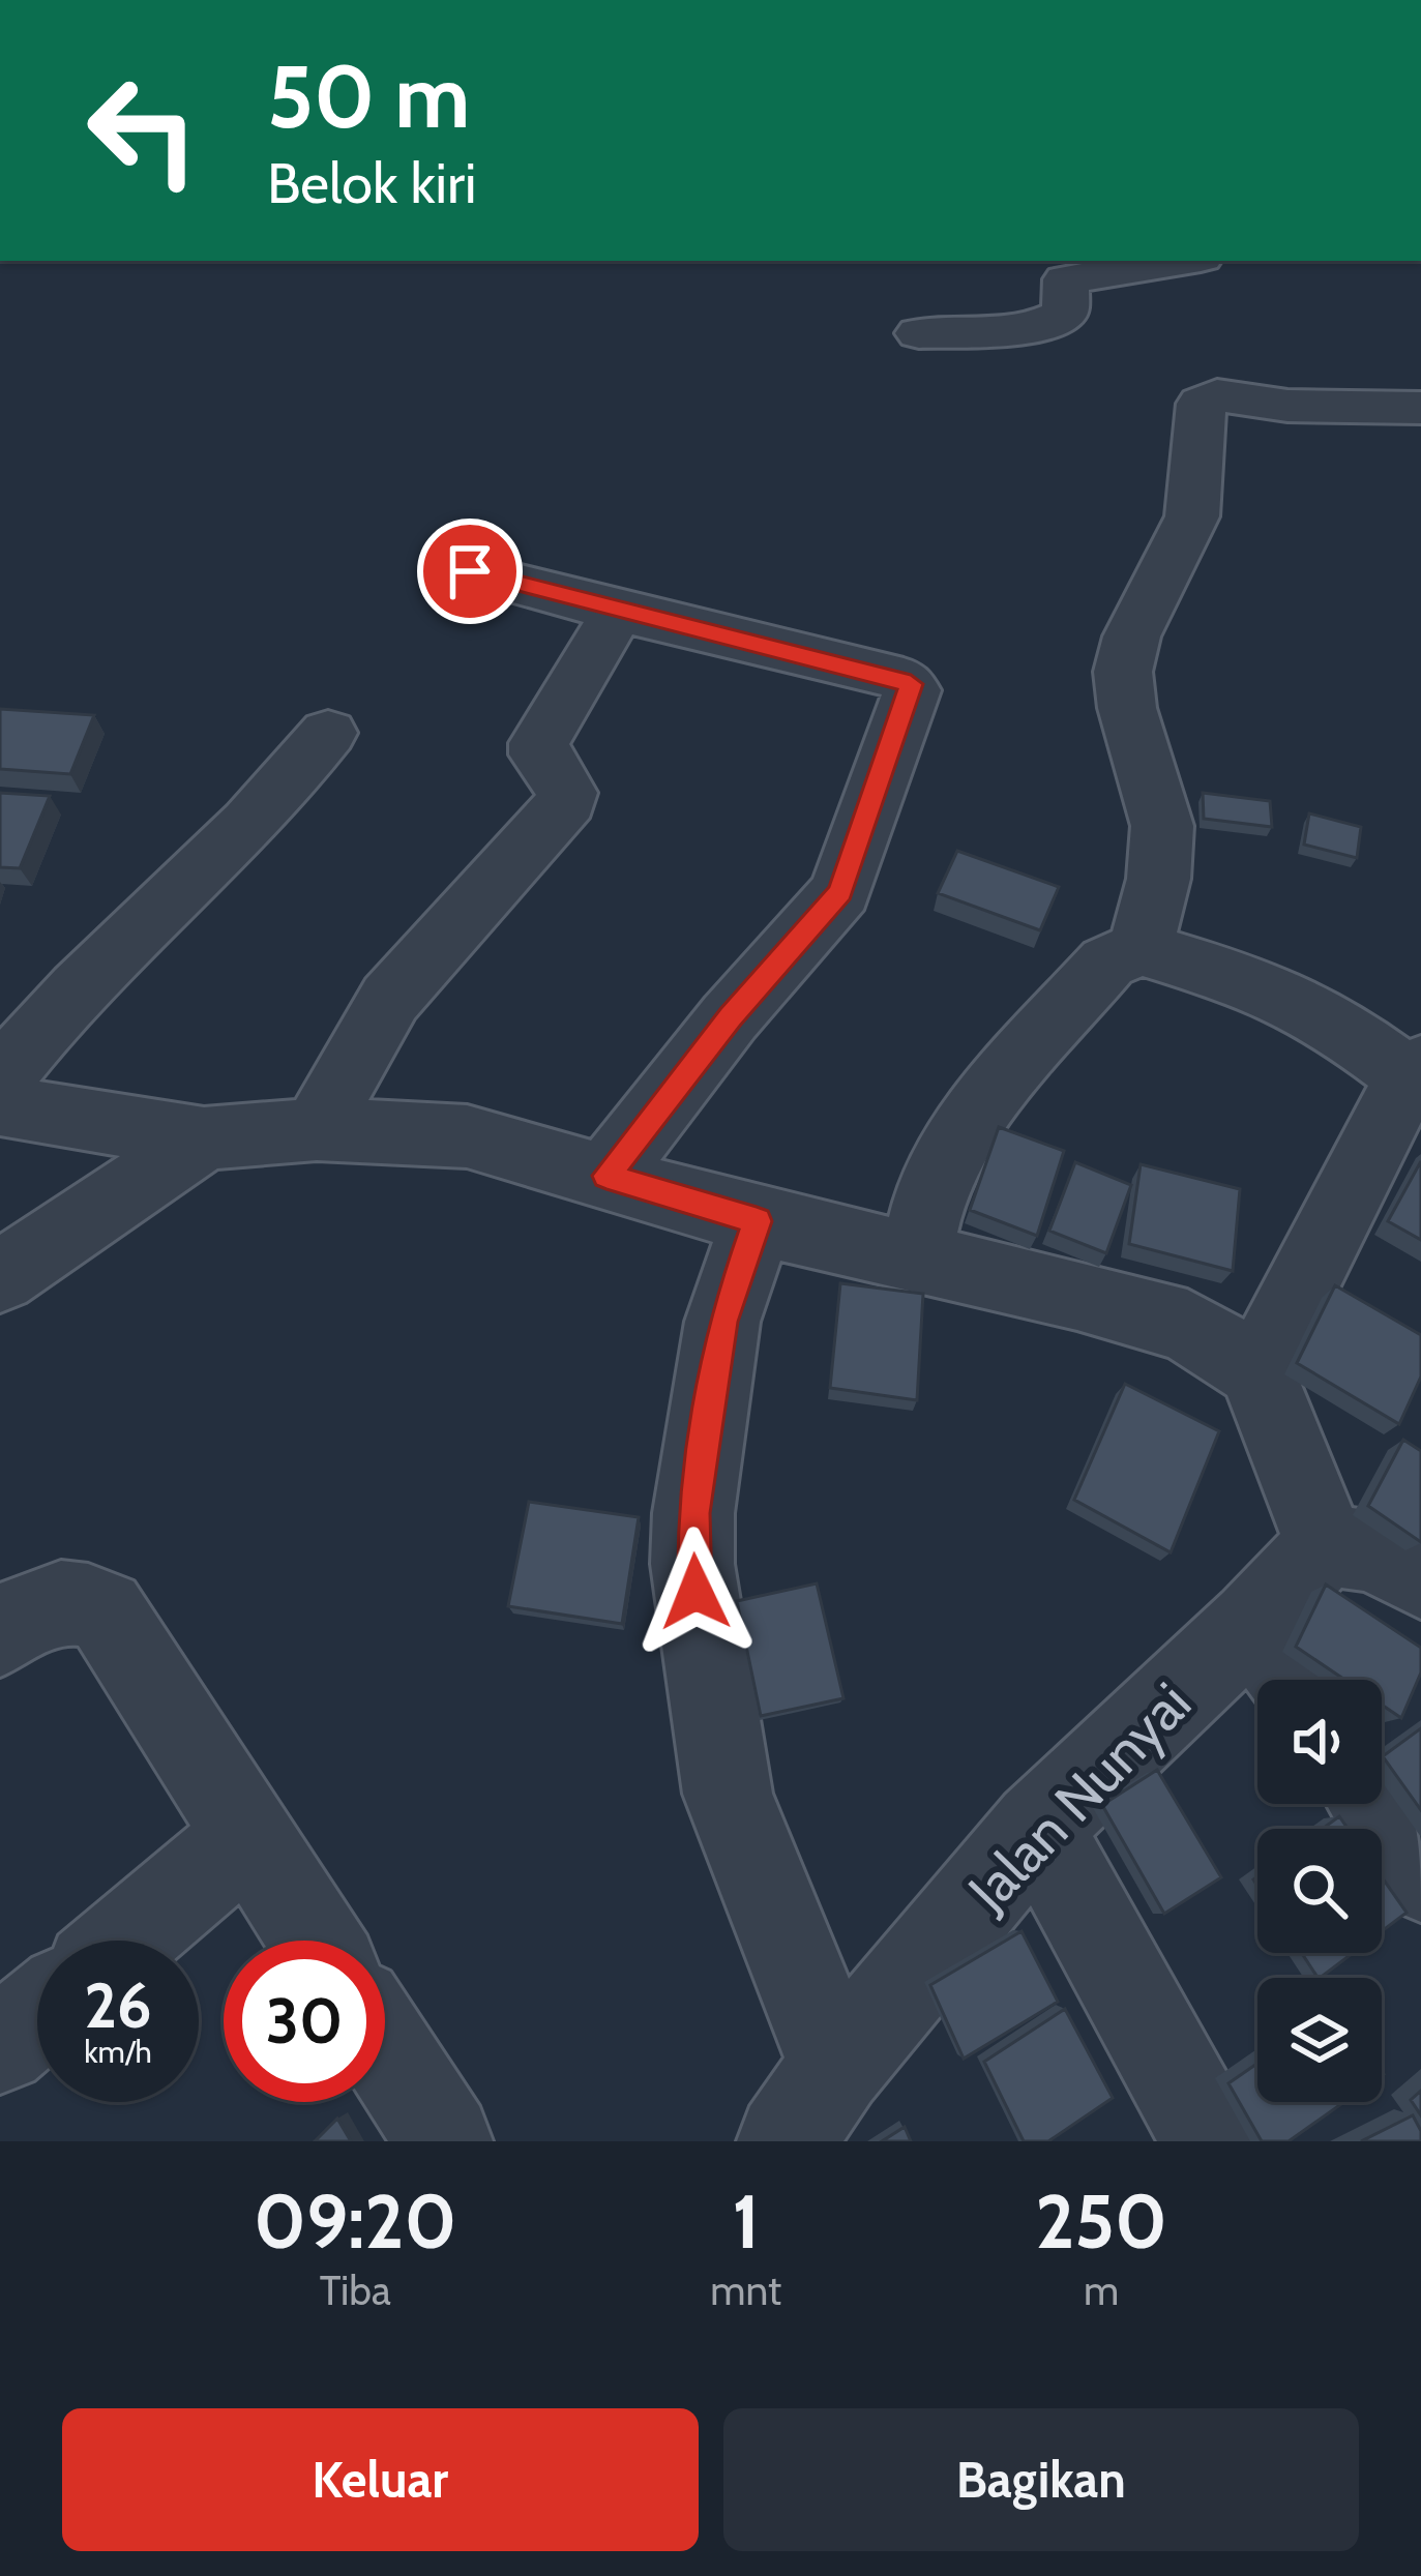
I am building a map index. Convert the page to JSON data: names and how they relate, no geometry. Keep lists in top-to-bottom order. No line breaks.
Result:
{"streets":{"street":["Jalan Nunyai"]},"page":{"turn":["50 m","Belok kiri"],"speed":"26 km/h","limit":"30","eta":["09:20","Tiba","1","mnt","250","m"],"buttons":["Keluar","Bagikan"]}}
